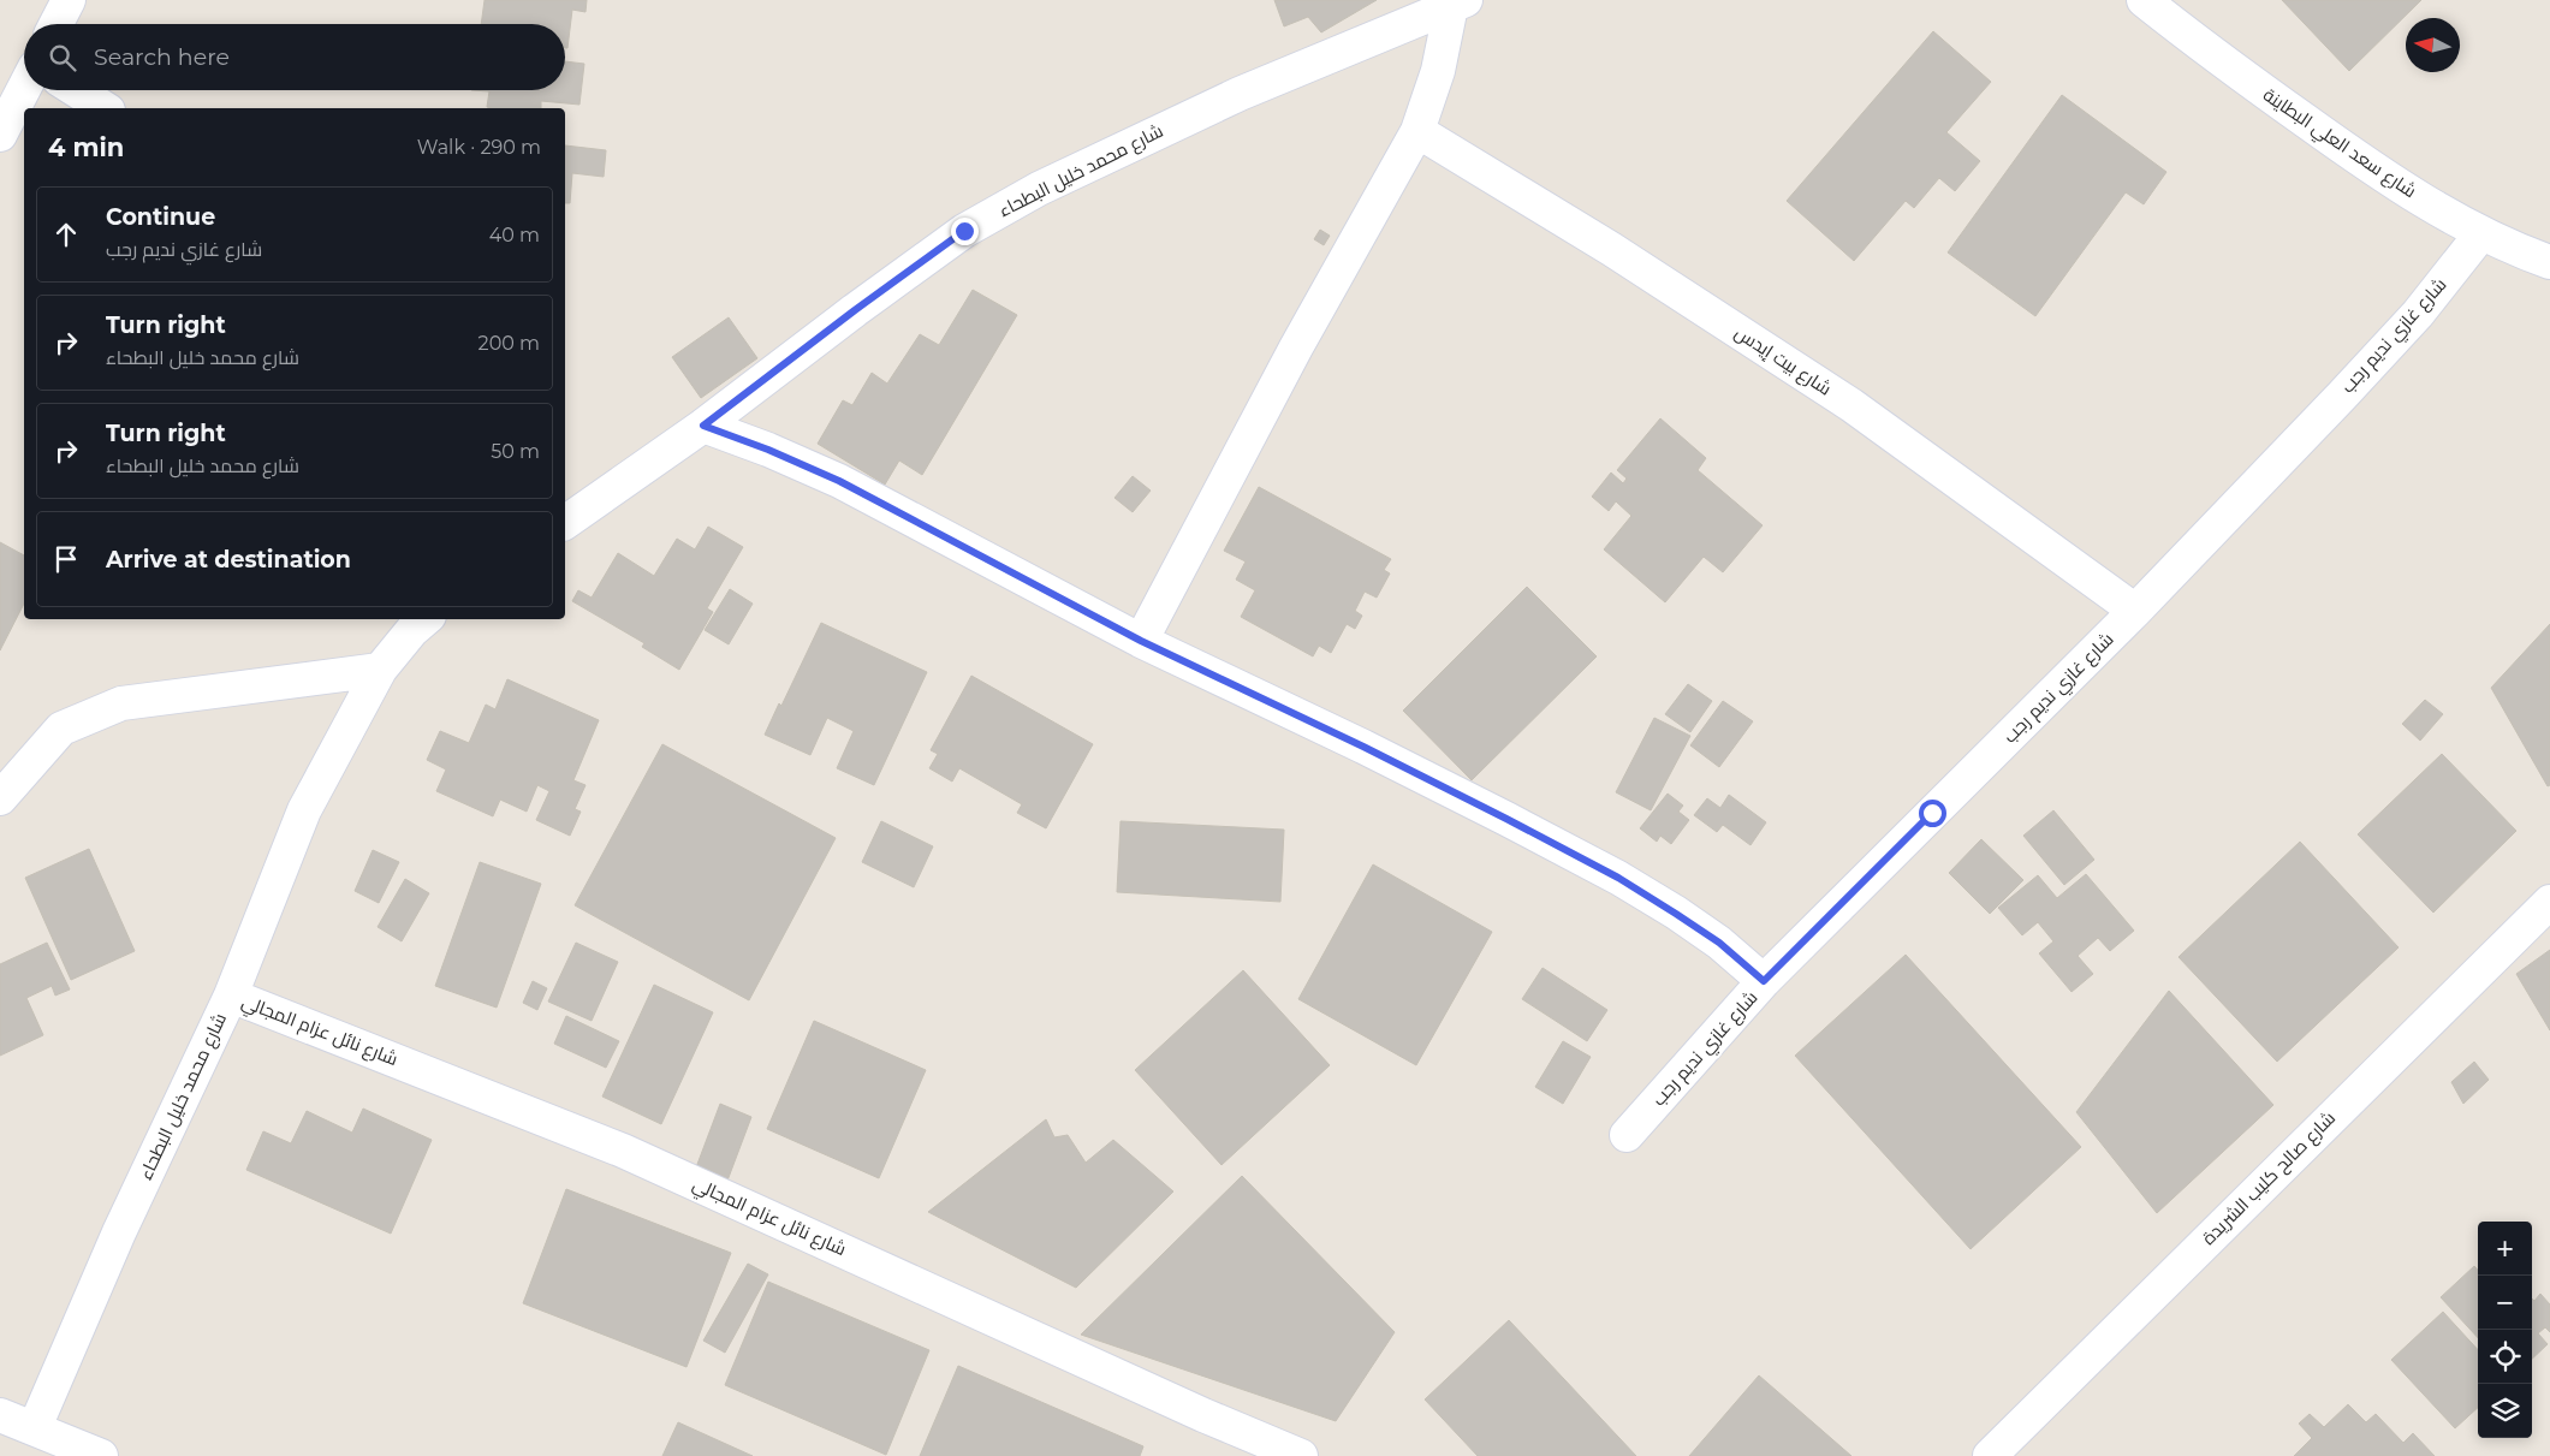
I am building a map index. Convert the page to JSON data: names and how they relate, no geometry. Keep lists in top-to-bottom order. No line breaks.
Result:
{"streets":{"street":["شارع سعد العلي البطاينة","شارع محمد خليل البطحاء","شارع غازي نديم رجب","شارع بيت إيدس","شارع نائل عزام المجالي","شارع صالح كليب الشريدة"]},"crossings":[["شارع سعد العلي البطاينة","شارع غازي نديم رجب"],["شارع محمد خليل البطحاء","شارع نائل عزام المجالي"],["شارع غازي نديم رجب","شارع بيت إيدس"]],"north":"left","page":{"search":"Search here","heading":["4 min","Walk · 290 m"],"list":[["Continue","شارع غازي نديم رجب","40 m"],["Turn right","شارع محمد خليل البطحاء","200 m"],["Turn right","شارع محمد خليل البطحاء","50 m"],"Arrive at destination"],"map_buttons":["+","−"]}}
